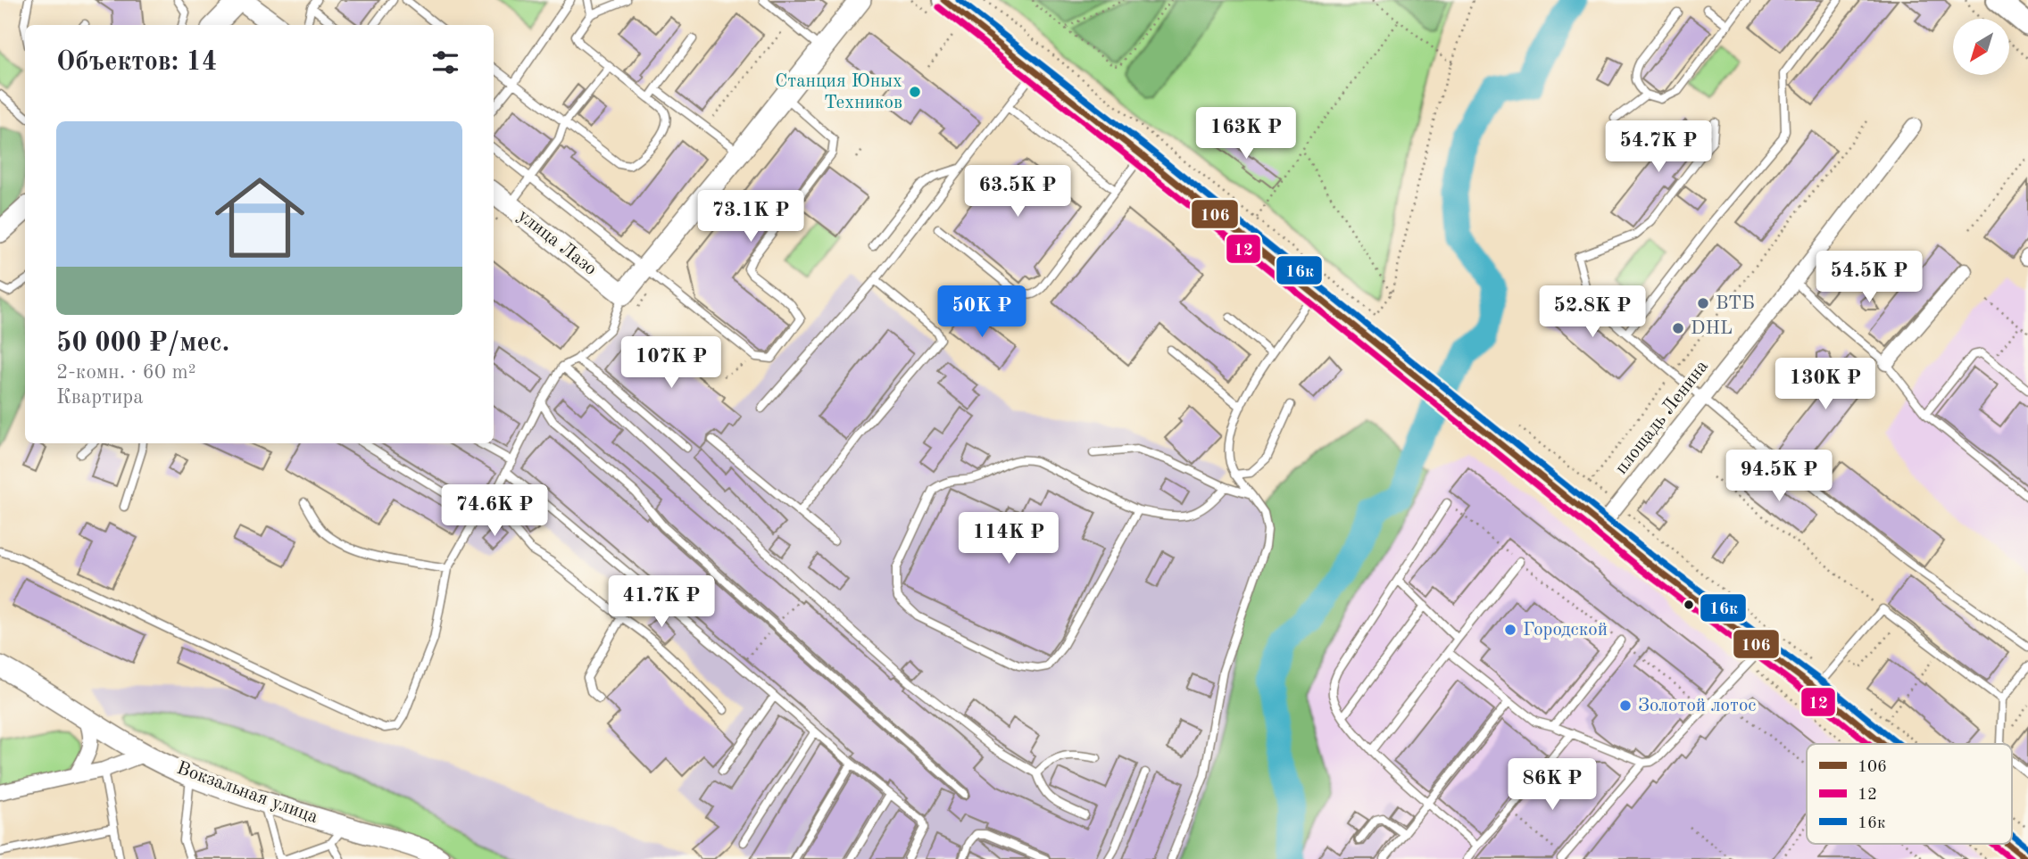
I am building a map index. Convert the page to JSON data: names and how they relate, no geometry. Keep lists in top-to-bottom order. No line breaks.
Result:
{"streets":{"main road":["улица Лазо","Вокзальная улица"],"street":["площадь Ленина"]},"places":["Станция Юных Техников","ВТБ","DHL","Городской","Золотой лотос"],"lines":["transit line 106","transit line 16к","transit line 12"],"legend":["106","12","16к"],"north":"bottom left","page":{"heading":"Объектов: 14","list":[{"name":"50 000 ₽/мес.","note":"2-комн. · 60 m² · Квартира"}],"price":["163K ₽","54.7K ₽","63.5K ₽","73.1K ₽","54.5K ₽","50K ₽","52.8K ₽","107K ₽","130K ₽","94.5K ₽","74.6K ₽","114K ₽","41.7K ₽","86K ₽"]}}
